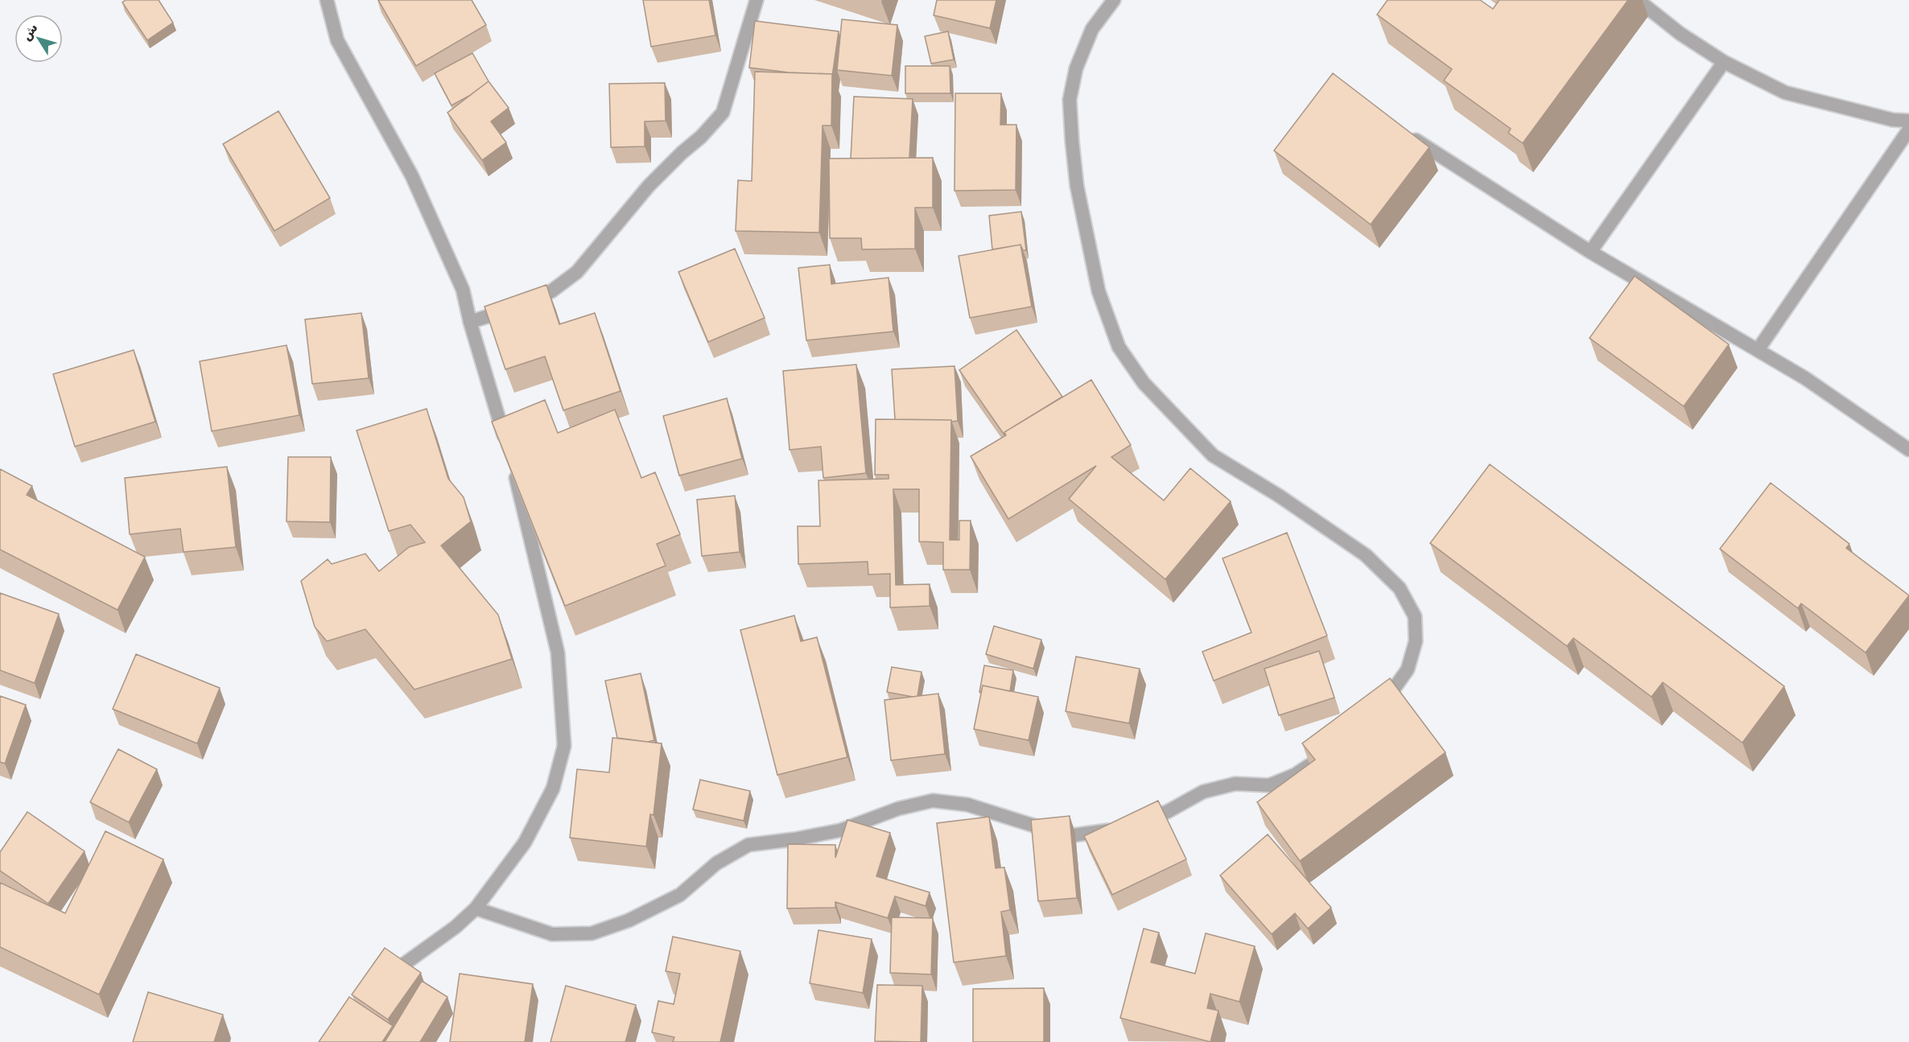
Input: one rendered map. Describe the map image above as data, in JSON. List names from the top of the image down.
{
  "north": "top left"
}
